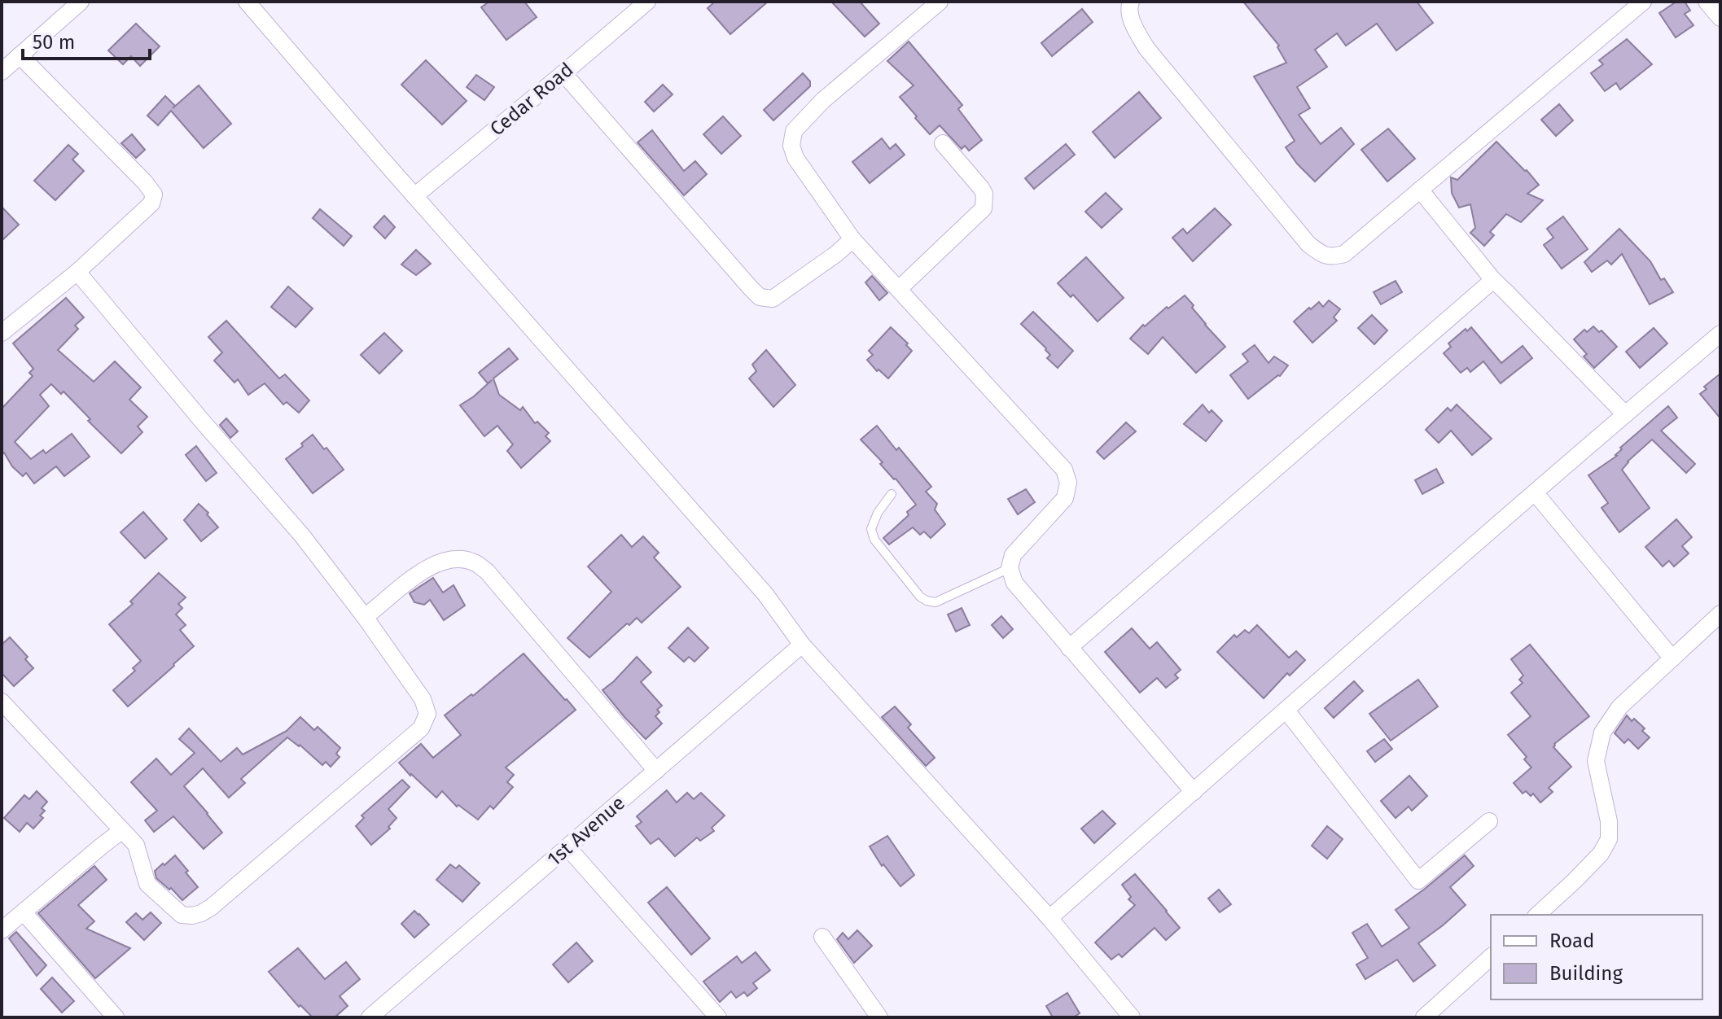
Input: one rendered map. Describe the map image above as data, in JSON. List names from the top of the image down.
{
  "streets": {
    "street": ["Cedar Road", "1st Avenue"]
  },
  "legend": ["Road", "Building"],
  "scale_bar": "50 m"
}
